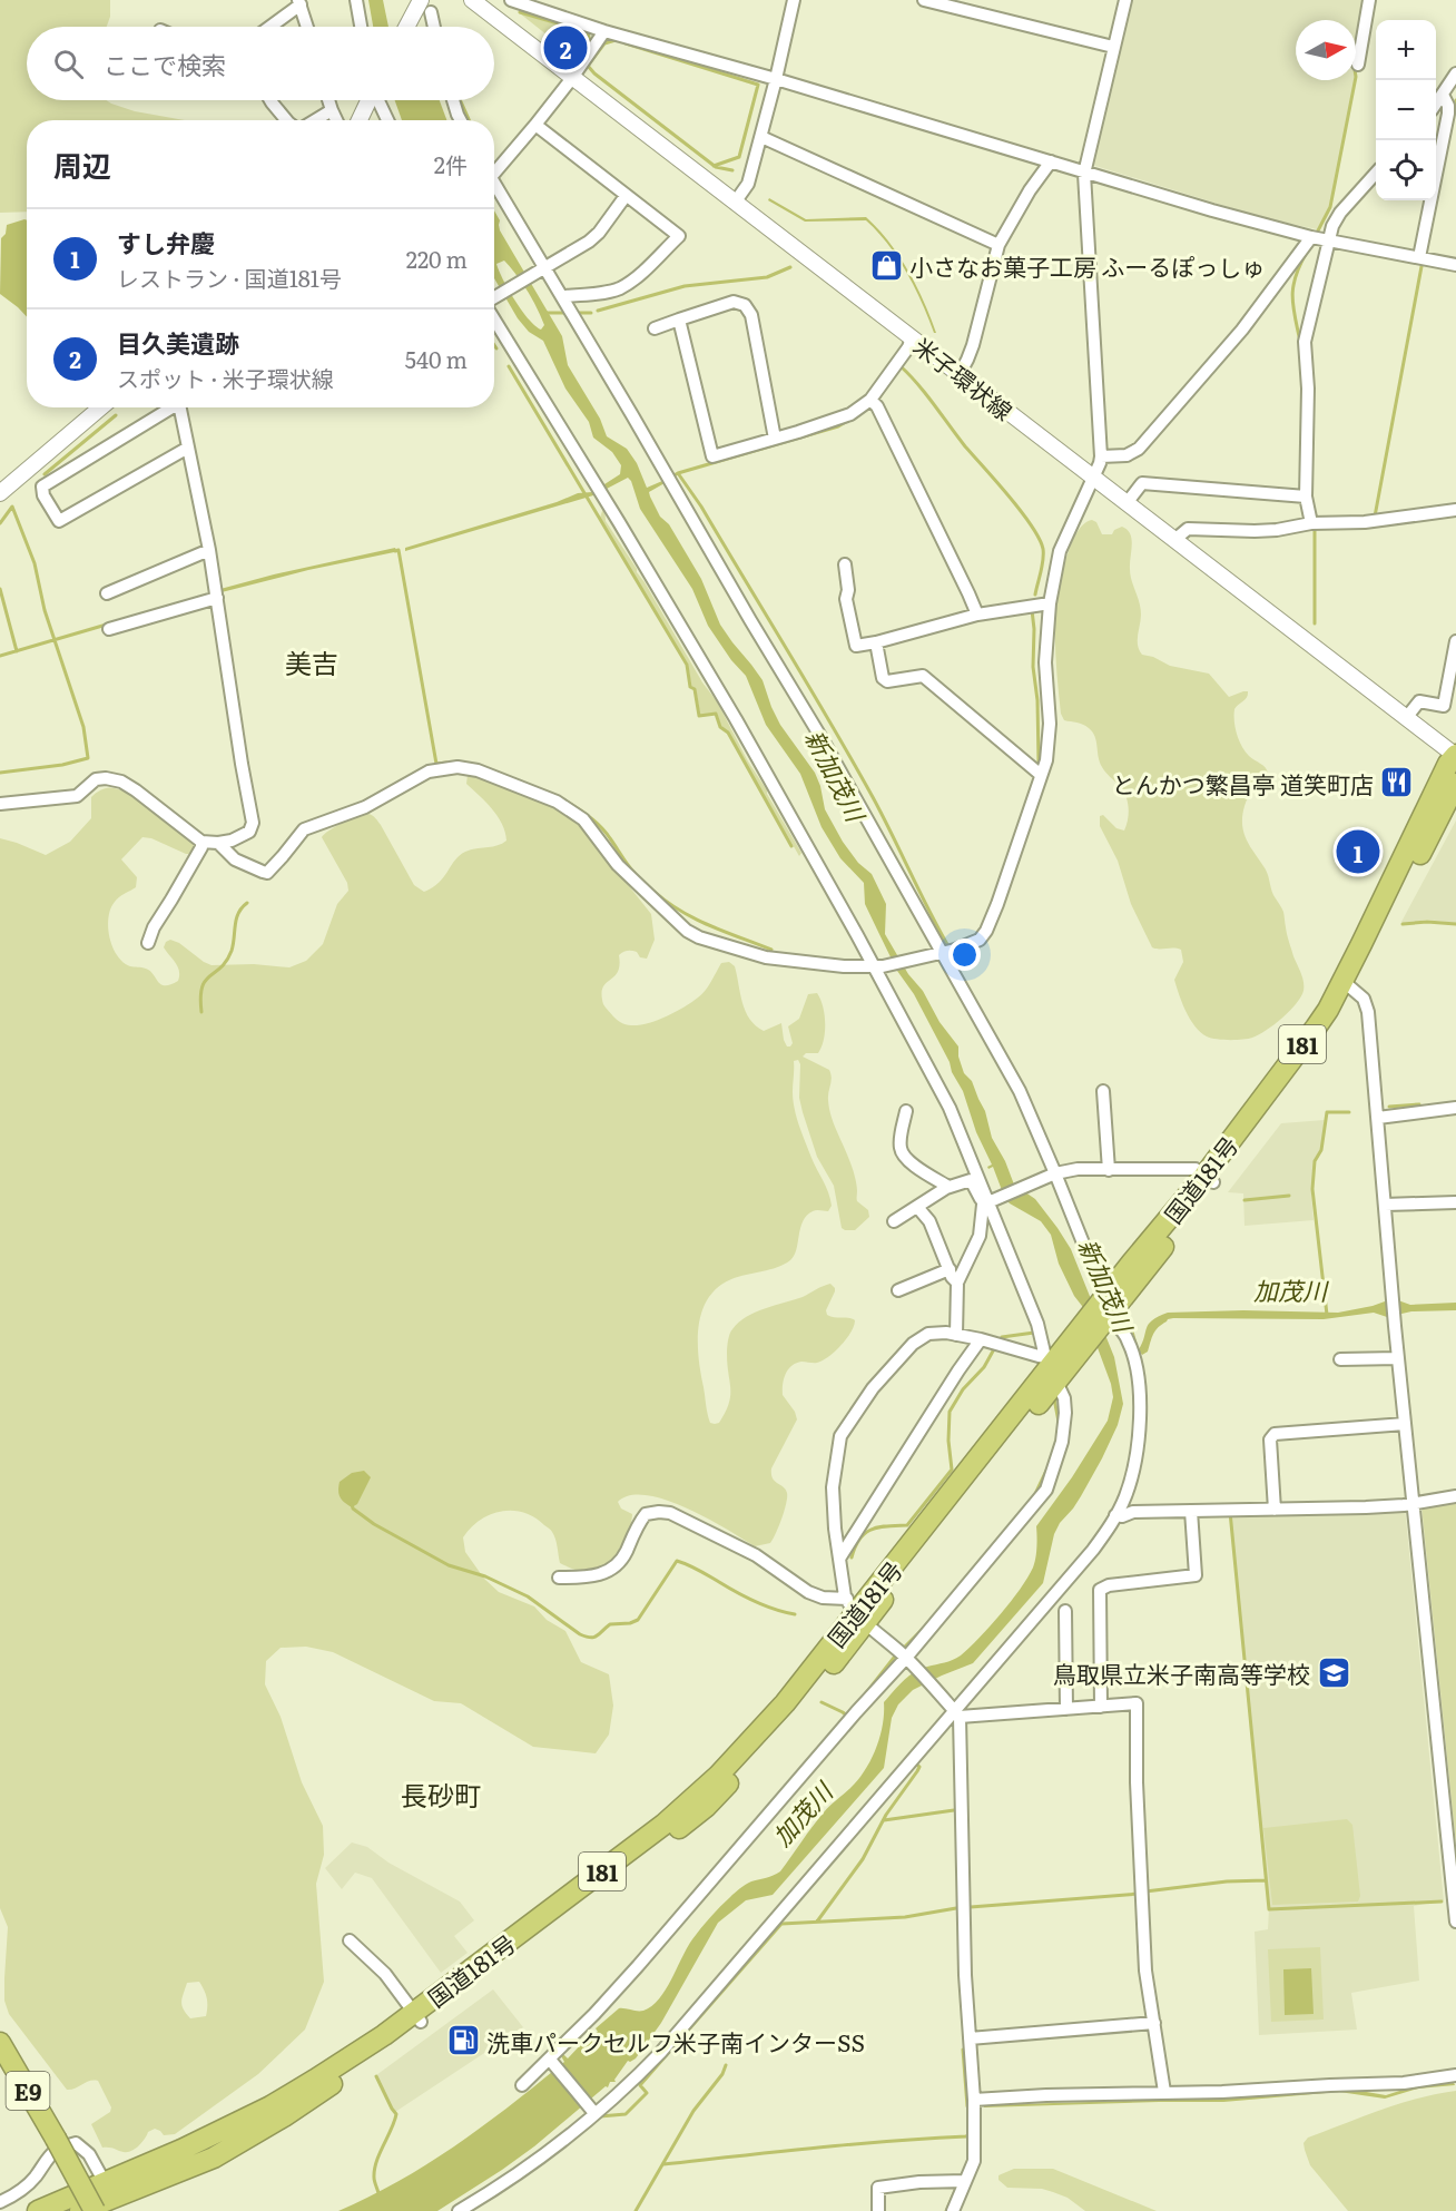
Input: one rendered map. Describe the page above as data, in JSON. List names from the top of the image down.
{
  "streets": {
    "highway": ["181", "国道181号", "E9"],
    "main road": ["米子環状線"]
  },
  "crossings": [
    ["米子環状線", "国道181号"],
    ["国道181号", "E9"]
  ],
  "districts": ["美吉", "長砂町"],
  "water": ["新加茂川", "加茂川"],
  "places": {
    "shop": ["小さなお菓子工房 ふーるぽっしゅ"],
    "restaurant": ["とんかつ繁昌亭 道笑町店"],
    "school or university": ["鳥取県立米子南高等学校"],
    "fuel station": ["洗車パークセルフ米子南インターSS"]
  },
  "north": "right",
  "page": {
    "map_buttons": ["+", "−"],
    "pins": ["2", "1"],
    "search": "ここで検索",
    "heading": ["周辺", "2件"],
    "list": [
      {
        "mark": "1",
        "name": "すし弁慶",
        "note": "レストラン · 国道181号",
        "value": "220 m"
      },
      {
        "mark": "2",
        "name": "目久美遺跡",
        "note": "スポット · 米子環状線",
        "value": "540 m"
      }
    ]
  }
}
